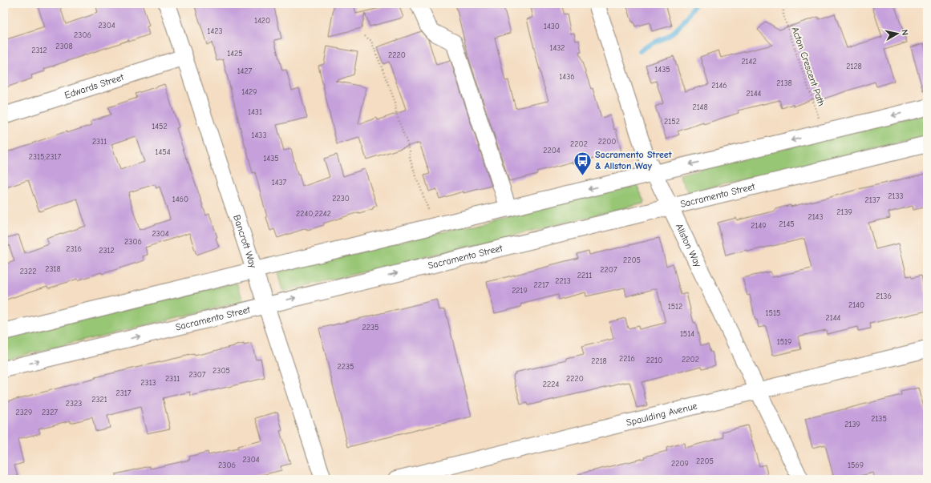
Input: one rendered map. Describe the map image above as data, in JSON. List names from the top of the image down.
{
  "streets": {
    "street": [
      "Edwards Street",
      "Sacramento Street",
      "Bancroft Way",
      "Allston Way",
      "Spaulding Avenue"
    ],
    "path": ["Acton Crescent Path"]
  },
  "crossings": [
    ["Edwards Street", "Bancroft Way"],
    ["Sacramento Street", "Bancroft Way"],
    ["Sacramento Street", "Allston Way"],
    ["Allston Way", "Spaulding Avenue"]
  ],
  "places": {
    "bus stop": ["Sacramento Street & Allston Way"]
  },
  "house_numbers": [
    "1420",
    "2304",
    "1430",
    "1423",
    "2306",
    "2308",
    "1432",
    "2312",
    "1425",
    "2220",
    "2142",
    "2128",
    "1435",
    "1427",
    "1436",
    "2138",
    "2146",
    "1429",
    "2144",
    "2148",
    "1431",
    "2152",
    "1452",
    "1433",
    "2311",
    "2200",
    "2202",
    "2204",
    "1454",
    "2315;2317",
    "1435",
    "1437",
    "2133",
    "2230",
    "1460",
    "2137",
    "2139",
    "2240;2242",
    "2143",
    "2145",
    "2149",
    "2304",
    "2306",
    "2316",
    "2312",
    "2205",
    "2318",
    "2207",
    "2322",
    "2211",
    "2213",
    "2217",
    "2219",
    "2136",
    "2140",
    "1512",
    "1515",
    "2144",
    "2235",
    "1514",
    "1519",
    "2216",
    "2202",
    "2210",
    "2218",
    "2235",
    "2305",
    "2307",
    "2311",
    "2220",
    "2313",
    "2224",
    "2317",
    "2321",
    "2323",
    "2329",
    "2327",
    "2135",
    "2139",
    "2304",
    "2205",
    "2209",
    "2306",
    "1569"
  ],
  "north": "right"
}
